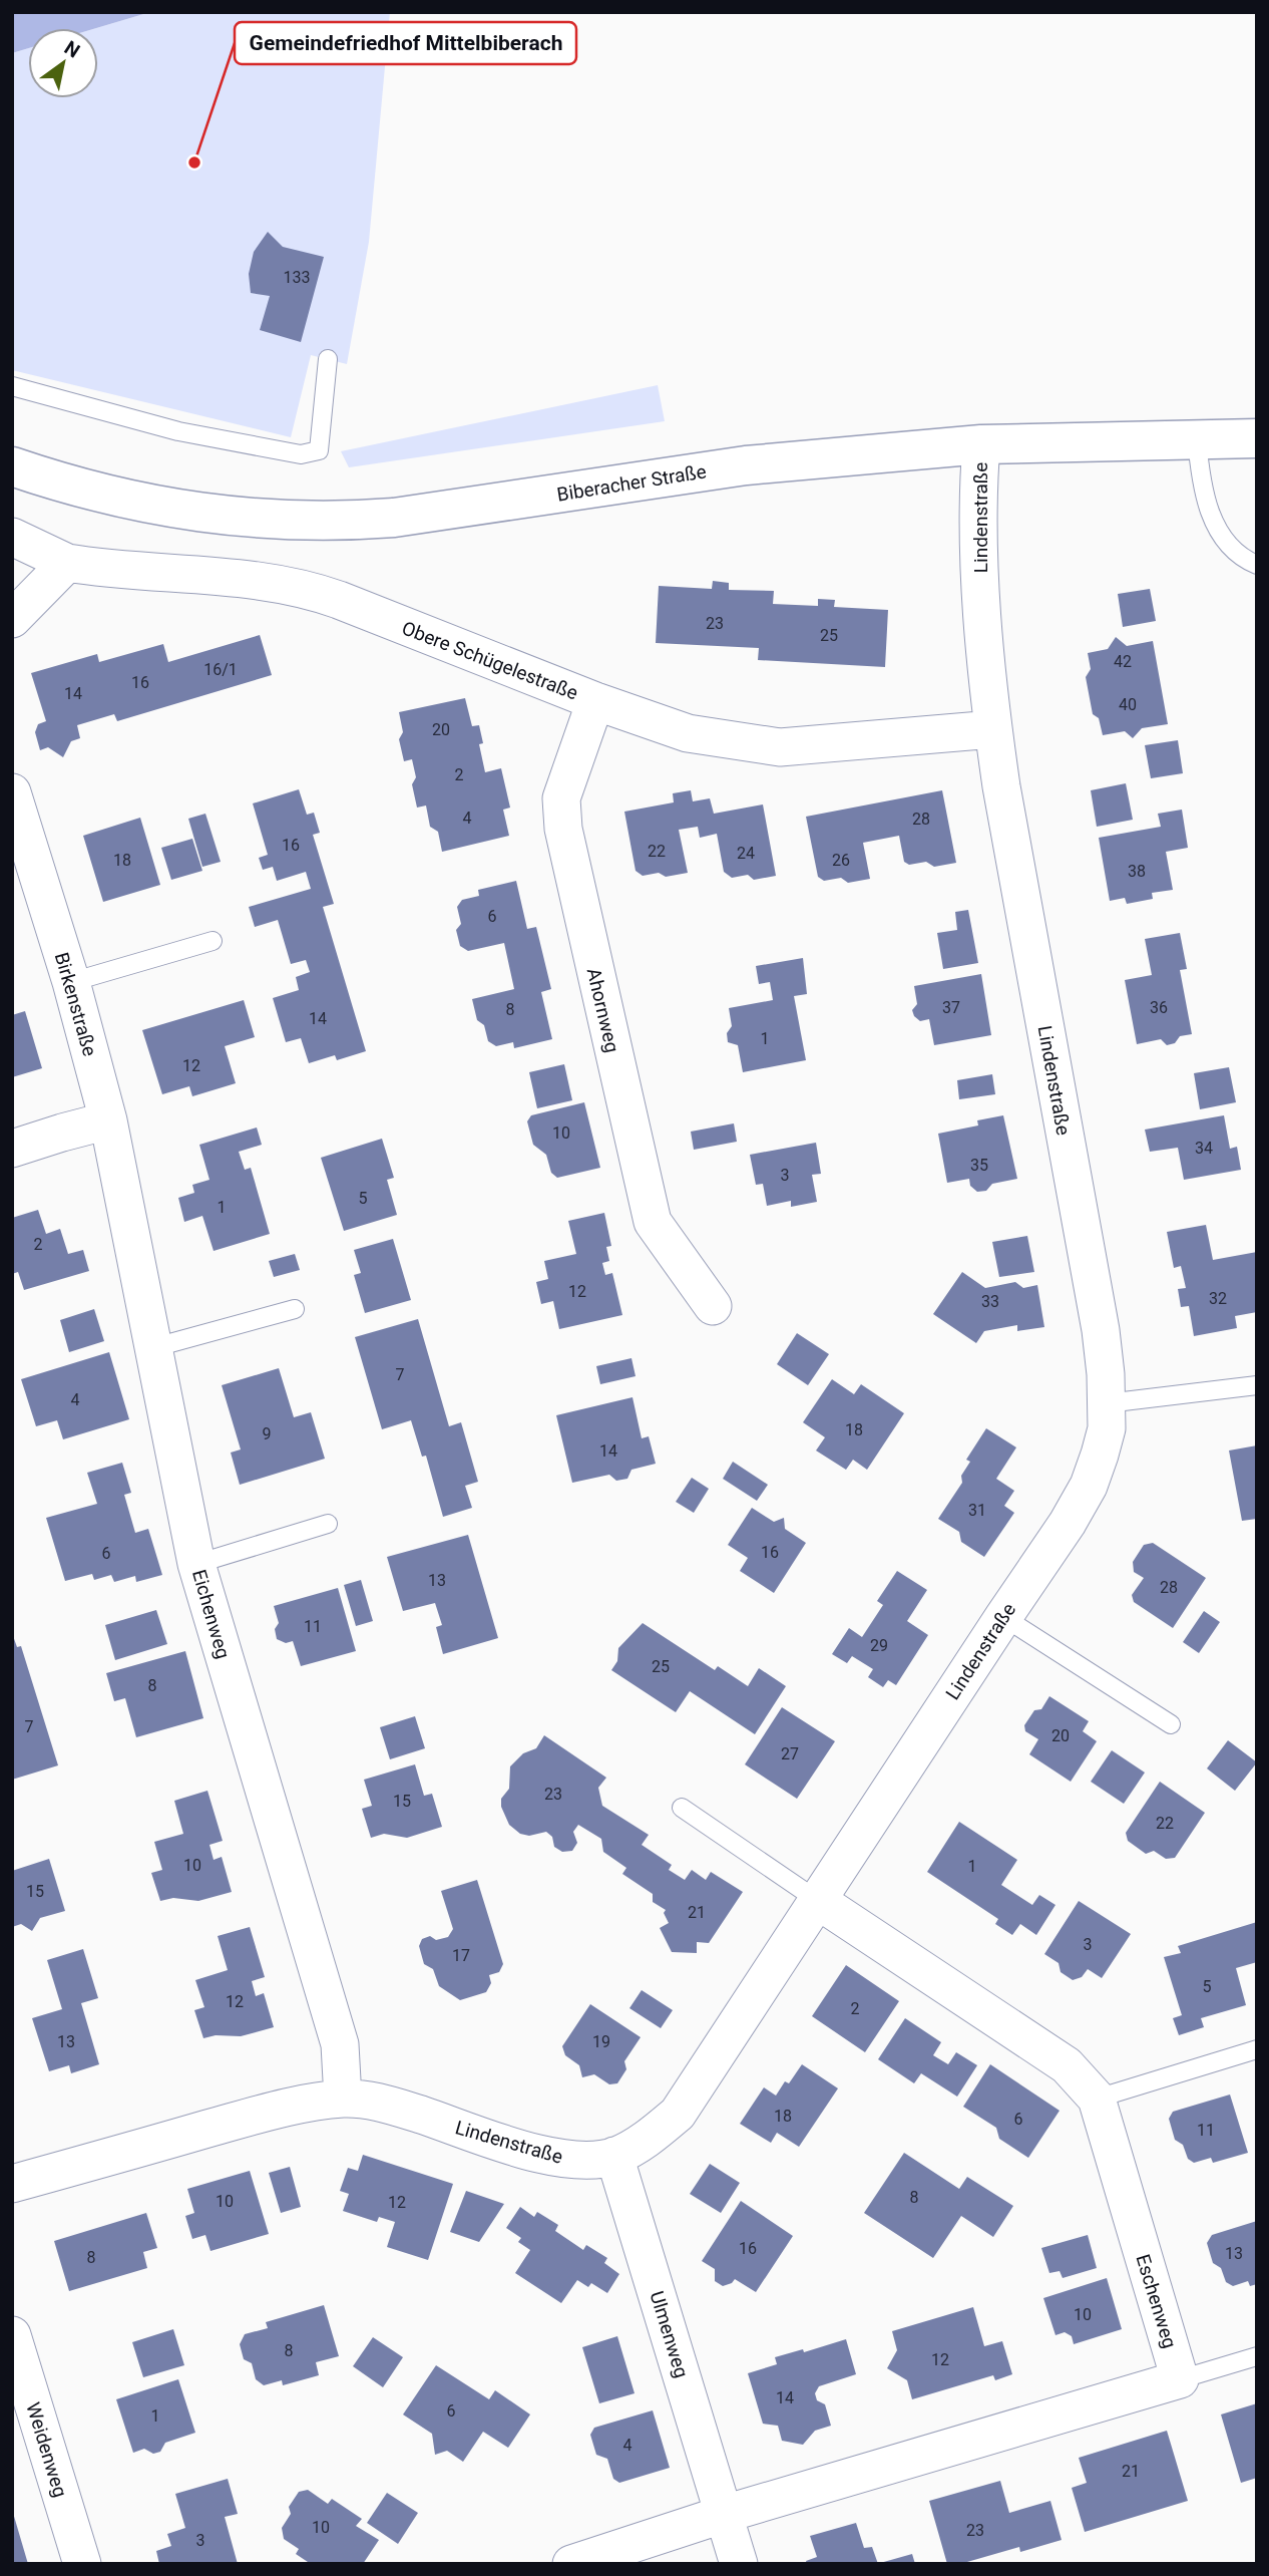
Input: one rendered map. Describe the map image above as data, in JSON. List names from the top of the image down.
{
  "streets": {
    "street": [
      "Biberacher Straße",
      "Lindenstraße",
      "Obere Schügelestraße",
      "Birkenstraße",
      "Ahornweg",
      "Eichenweg",
      "Eschenweg",
      "Ulmenweg",
      "Weidenweg"
    ]
  },
  "crossings": [
    ["Biberacher Straße", "Lindenstraße"],
    ["Lindenstraße", "Obere Schügelestraße"],
    ["Lindenstraße", "Eichenweg"],
    ["Lindenstraße", "Eschenweg"],
    ["Lindenstraße", "Ulmenweg"],
    ["Obere Schügelestraße", "Ahornweg"],
    ["Birkenstraße", "Eichenweg"]
  ],
  "places": ["Gemeindefriedhof Mittelbiberach"],
  "house_numbers": [
    "133",
    "23",
    "25",
    "42",
    "16/1",
    "16",
    "14",
    "40",
    "20",
    "2",
    "4",
    "28",
    "16",
    "22",
    "24",
    "18",
    "26",
    "38",
    "6",
    "37",
    "36",
    "8",
    "14",
    "1",
    "12",
    "10",
    "34",
    "35",
    "3",
    "5",
    "1",
    "2",
    "12",
    "32",
    "33",
    "7",
    "4",
    "18",
    "9",
    "14",
    "31",
    "16",
    "6",
    "13",
    "28",
    "11",
    "29",
    "25",
    "8",
    "7",
    "20",
    "27",
    "23",
    "15",
    "22",
    "10",
    "1",
    "15",
    "21",
    "3",
    "17",
    "5",
    "12",
    "2",
    "13",
    "19",
    "18",
    "6",
    "11",
    "8",
    "10",
    "12",
    "16",
    "13",
    "8",
    "10",
    "8",
    "12",
    "14",
    "6",
    "1",
    "4",
    "21",
    "10",
    "23",
    "3"
  ],
  "north": "top right"
}
